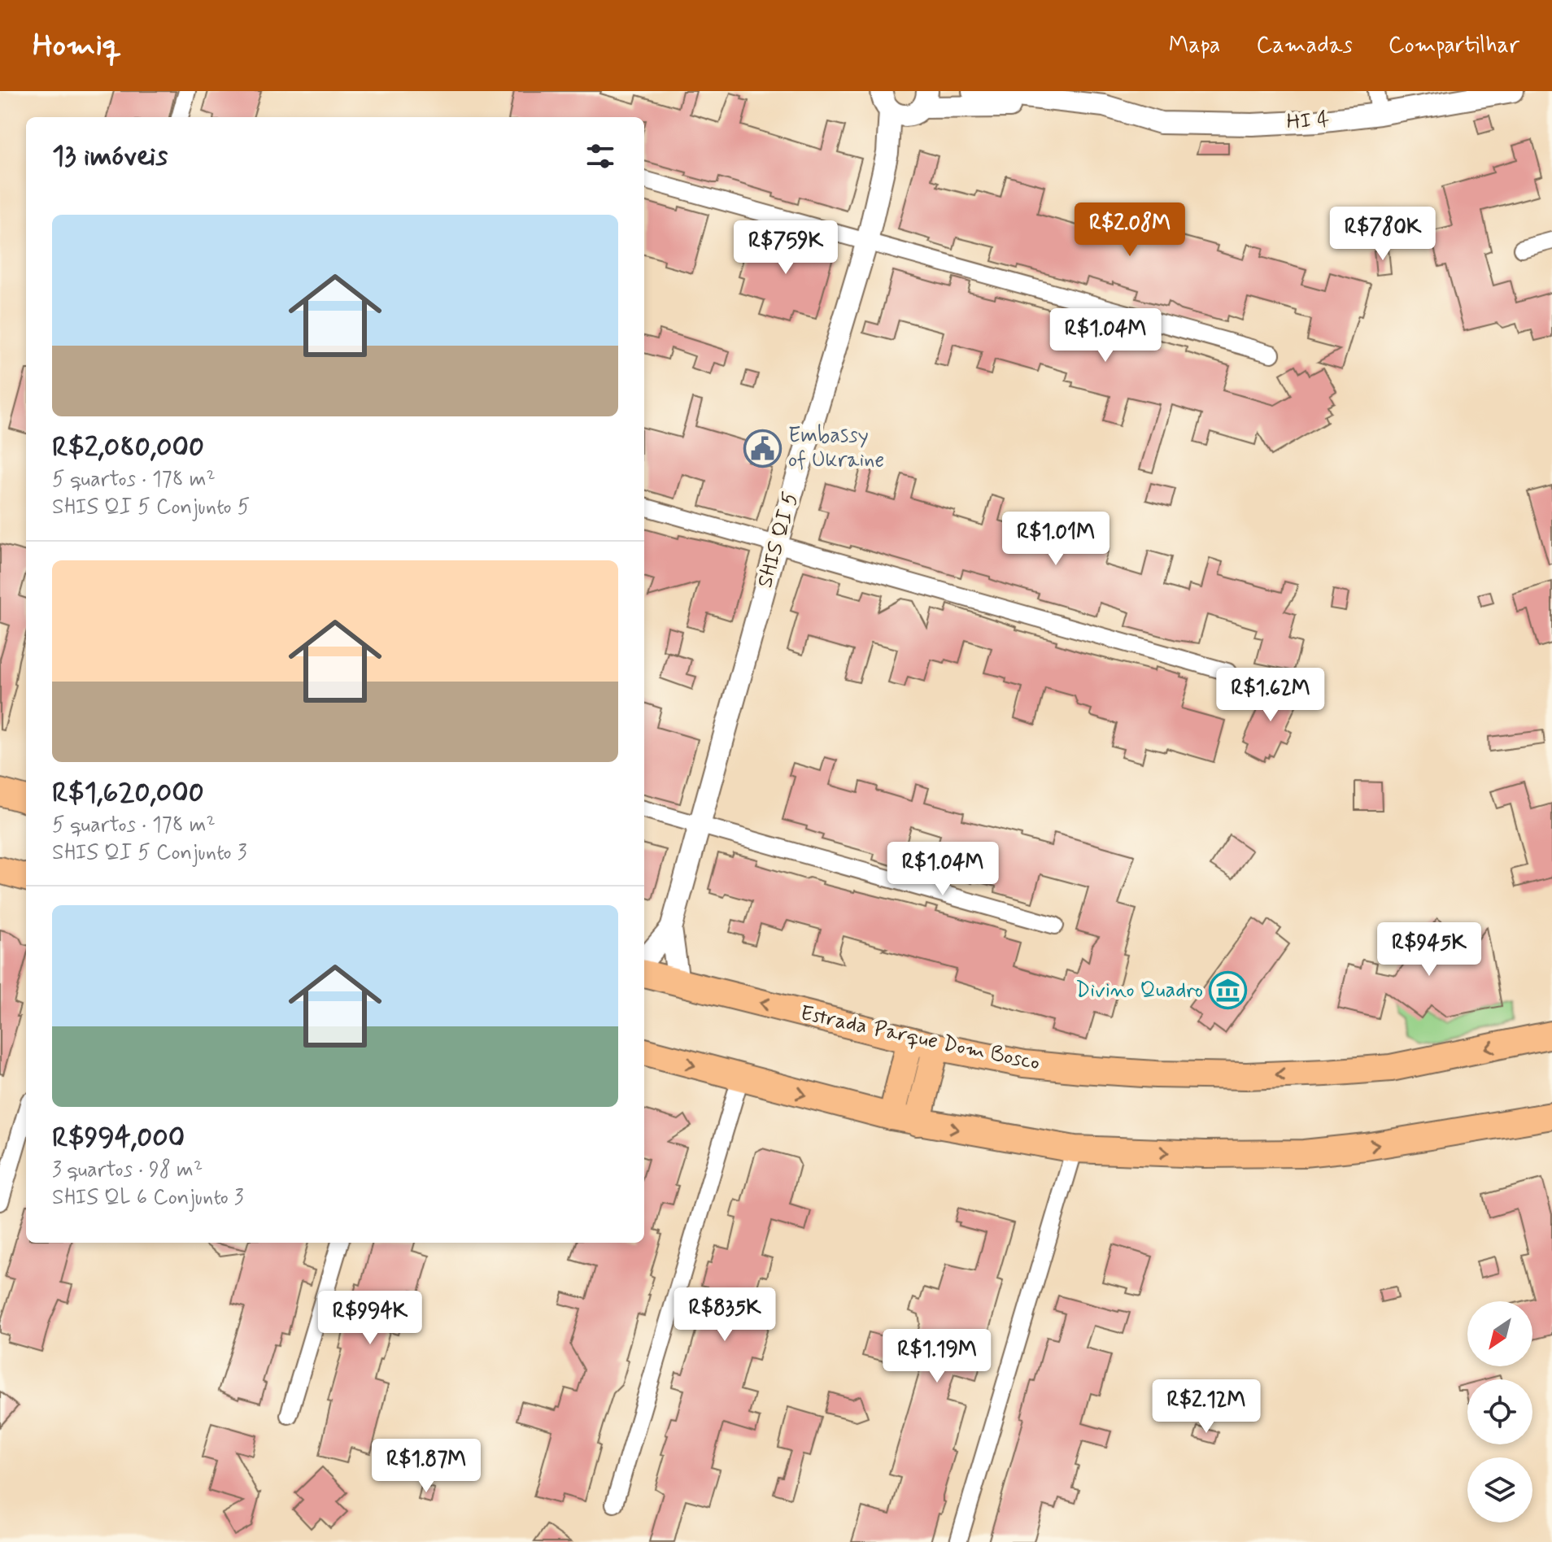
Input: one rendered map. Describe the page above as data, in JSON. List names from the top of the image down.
{
  "streets": {
    "main road": ["Estrada Parque Dom Bosco"],
    "street": ["HI 4", "SHIS QI 5"]
  },
  "crossings": [
    ["HI 4", "SHIS QI 5"],
    ["SHIS QI 5", "Estrada Parque Dom Bosco"]
  ],
  "places": {
    "public building": ["Embassy of Ukraine"],
    "museum": ["Divino Quadro"]
  },
  "north": "bottom left",
  "page": {
    "header": "Homiq",
    "nav": ["Mapa", "Camadas", "Compartilhar"],
    "heading": "13 imóveis",
    "list": [
      {
        "name": "R$2,080,000",
        "note": "5 quartos · 178 m² · SHIS QI 5 Conjunto 5"
      },
      {
        "name": "R$1,620,000",
        "note": "5 quartos · 178 m² · SHIS QI 5 Conjunto 3"
      },
      {
        "name": "R$994,000",
        "note": "3 quartos · 98 m² · SHIS QL 6 Conjunto 3"
      }
    ],
    "price": [
      "R$2.08M",
      "R$780K",
      "R$759K",
      "R$1.04M",
      "R$1.01M",
      "R$1.62M",
      "R$1.04M",
      "R$945K",
      "R$835K",
      "R$994K",
      "R$1.19M",
      "R$2.12M",
      "R$1.87M"
    ]
  }
}
